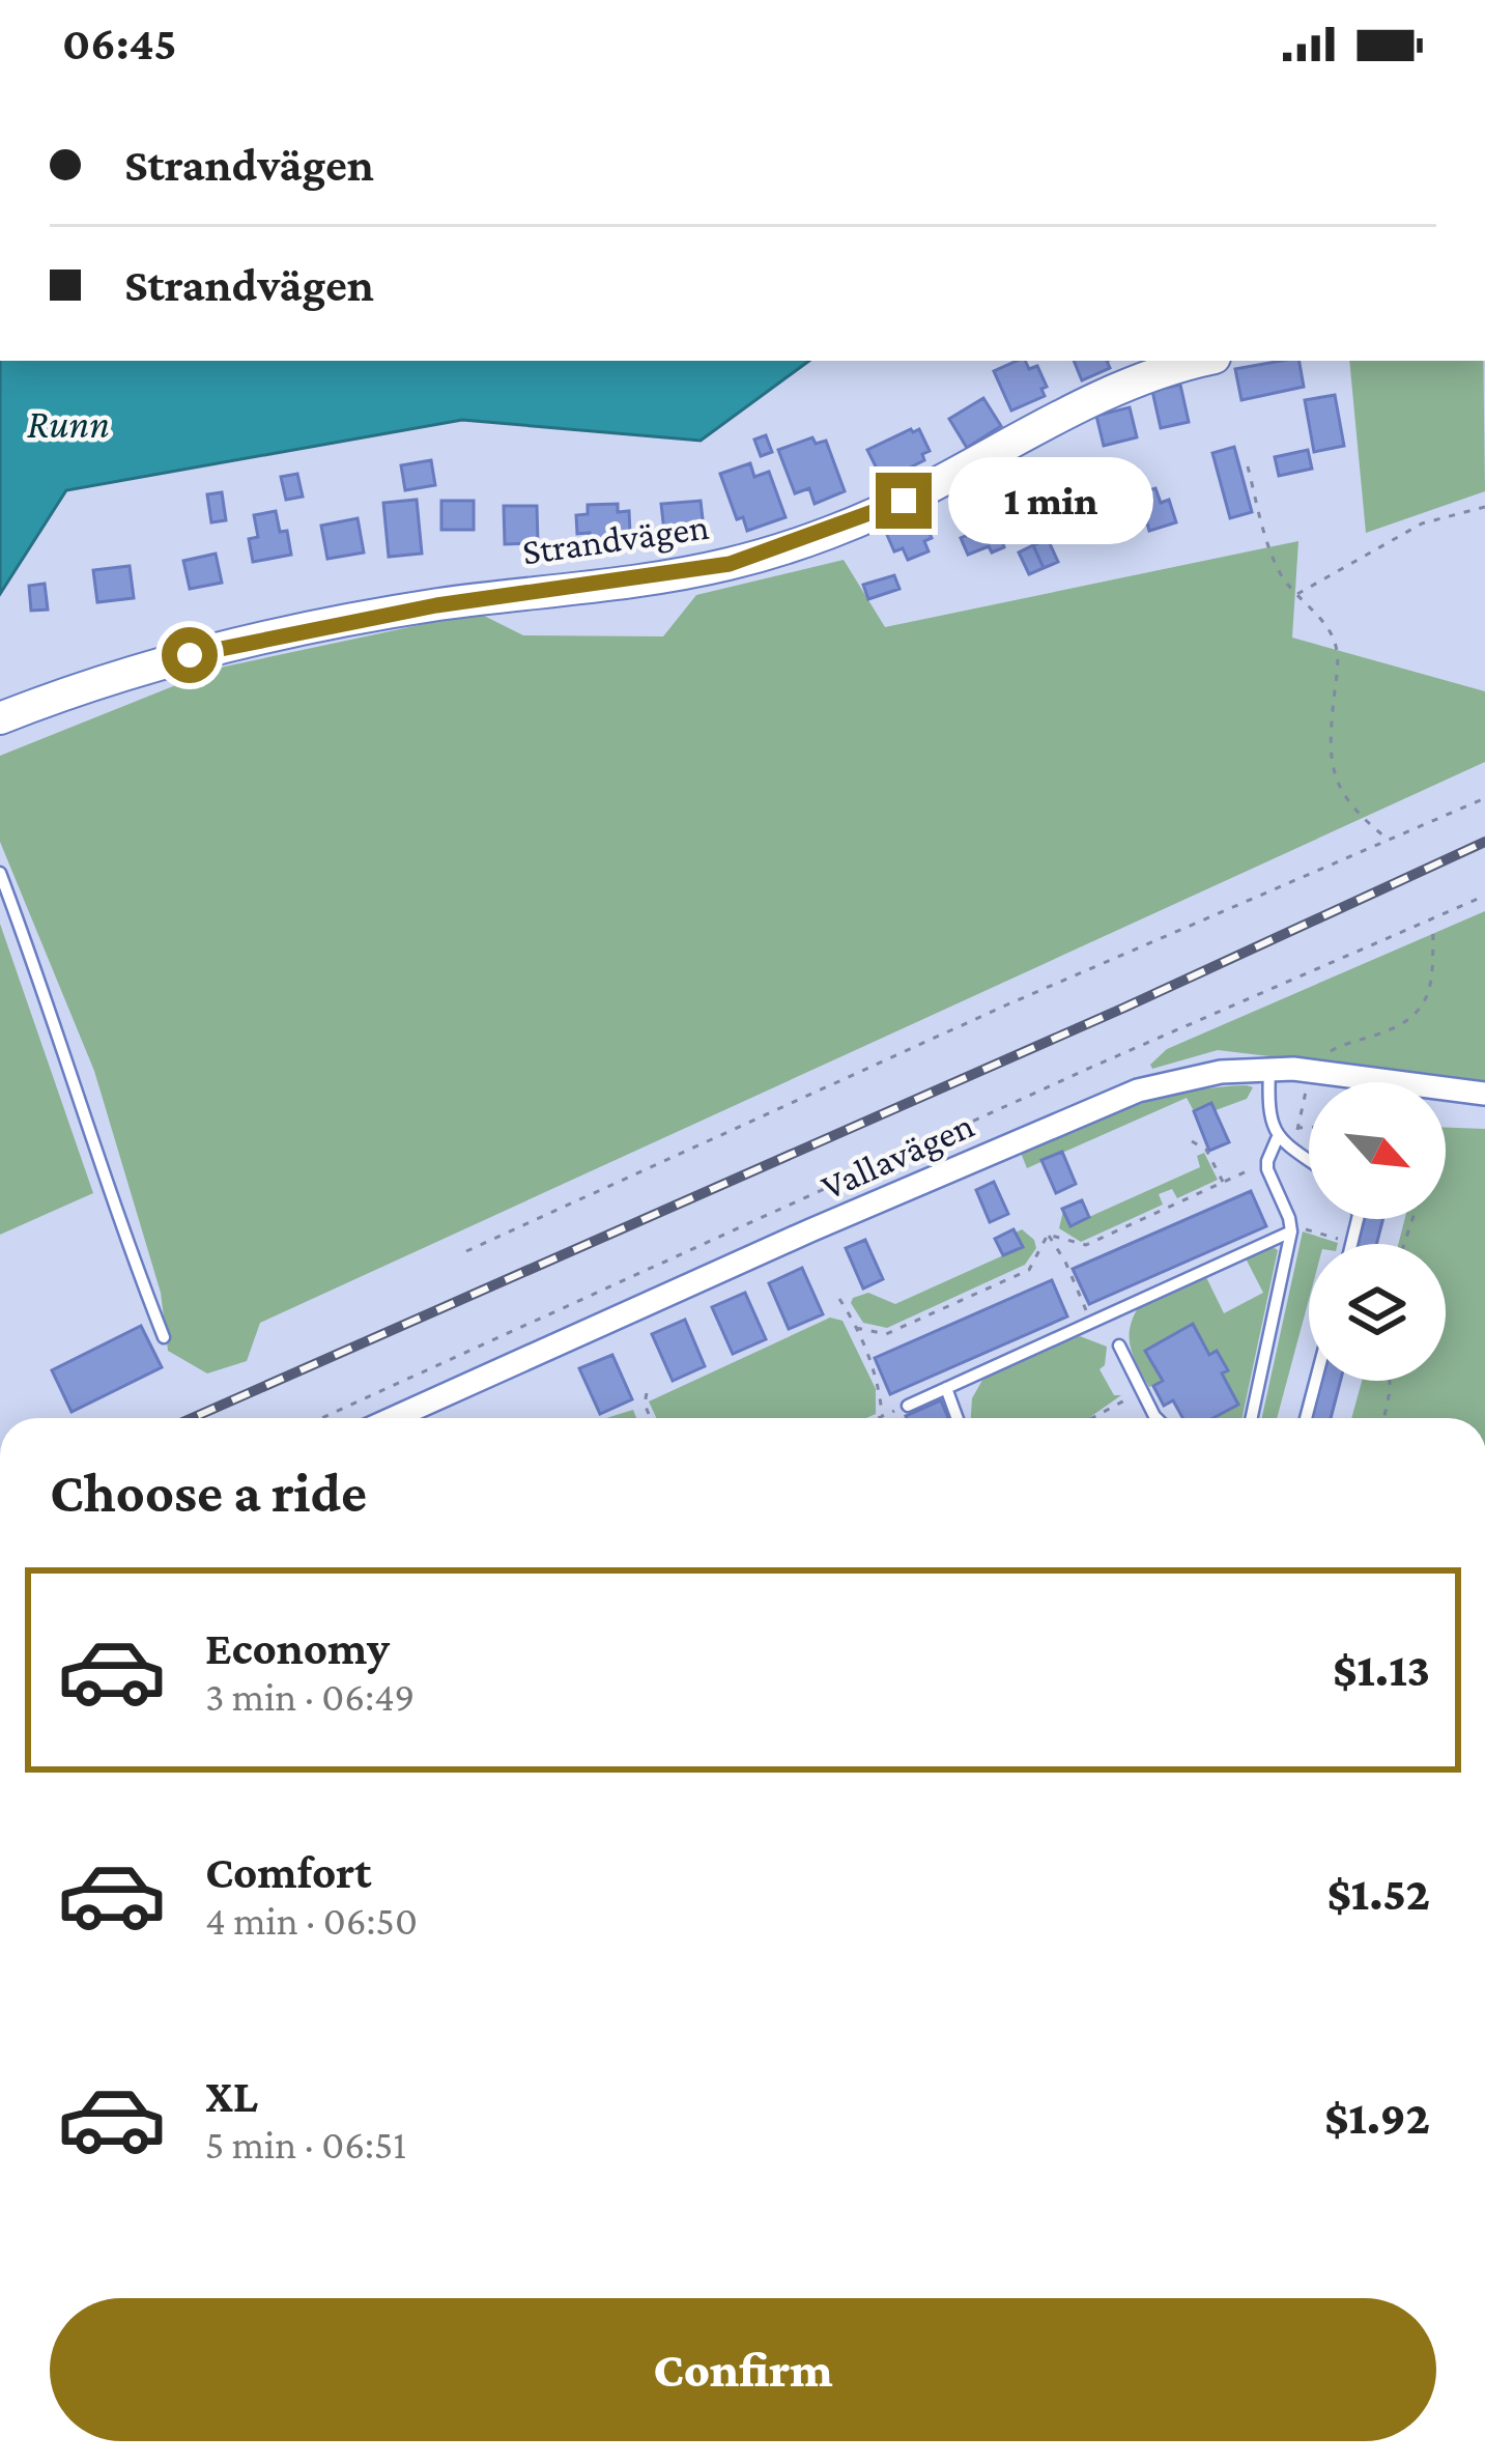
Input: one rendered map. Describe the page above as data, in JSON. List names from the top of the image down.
{
  "streets": {
    "street": ["Strandvägen", "Vallavägen"]
  },
  "water": ["Runn"],
  "north": "bottom right",
  "page": {
    "status": "06:45",
    "banner": ["Strandvägen", "Strandvägen"],
    "bubble": "1 min",
    "heading": "Choose a ride",
    "list": [
      {
        "name": "Economy",
        "note": "3 min · 06:49",
        "value": "$1.13"
      },
      {
        "name": "Comfort",
        "note": "4 min · 06:50",
        "value": "$1.52"
      },
      {
        "name": "XL",
        "note": "5 min · 06:51",
        "value": "$1.92"
      }
    ],
    "buttons": "Confirm"
  }
}
